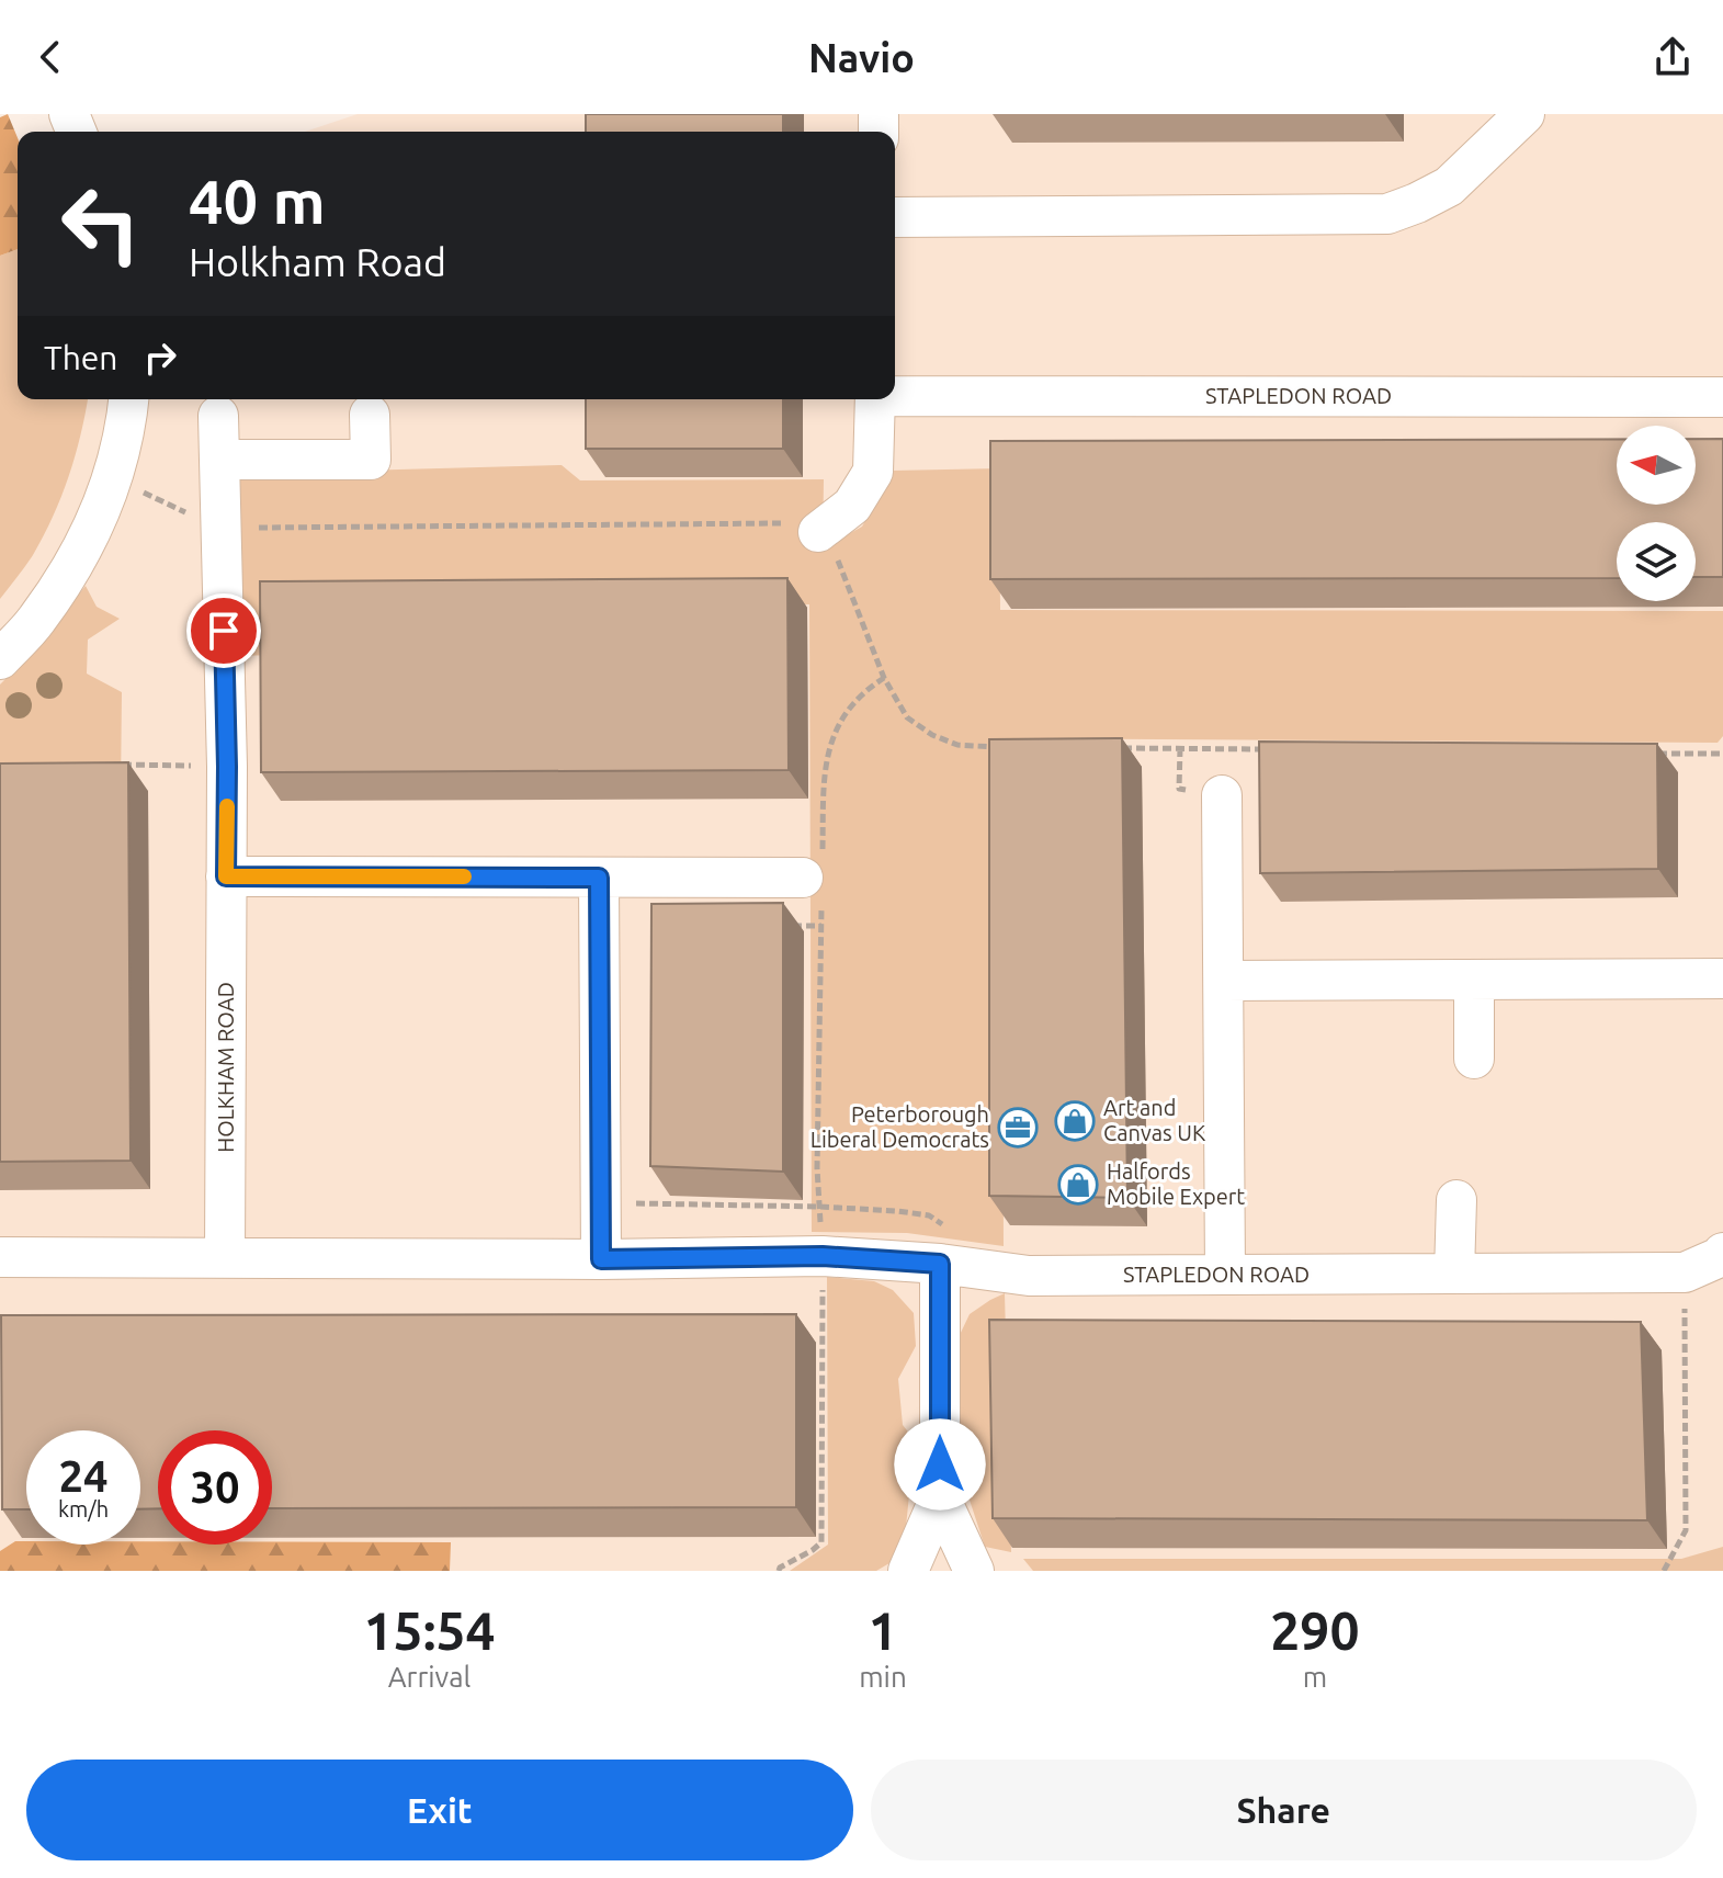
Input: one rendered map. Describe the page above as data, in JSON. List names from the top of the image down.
{
  "streets": {
    "street": ["STAPLEDON ROAD", "HOLKHAM ROAD"]
  },
  "places": {
    "shop": ["Art and Canvas UK", "Halfords Mobile Expert"],
    "office": ["Peterborough Liberal Democrats"]
  },
  "north": "left",
  "page": {
    "header": "Navio",
    "turn": ["40 m", "Holkham Road"],
    "then": "Then",
    "speed": "24 km/h",
    "limit": "30",
    "eta": [
      "15:54",
      "Arrival",
      "1",
      "min",
      "290",
      "m"
    ],
    "buttons": ["Exit", "Share"]
  }
}
